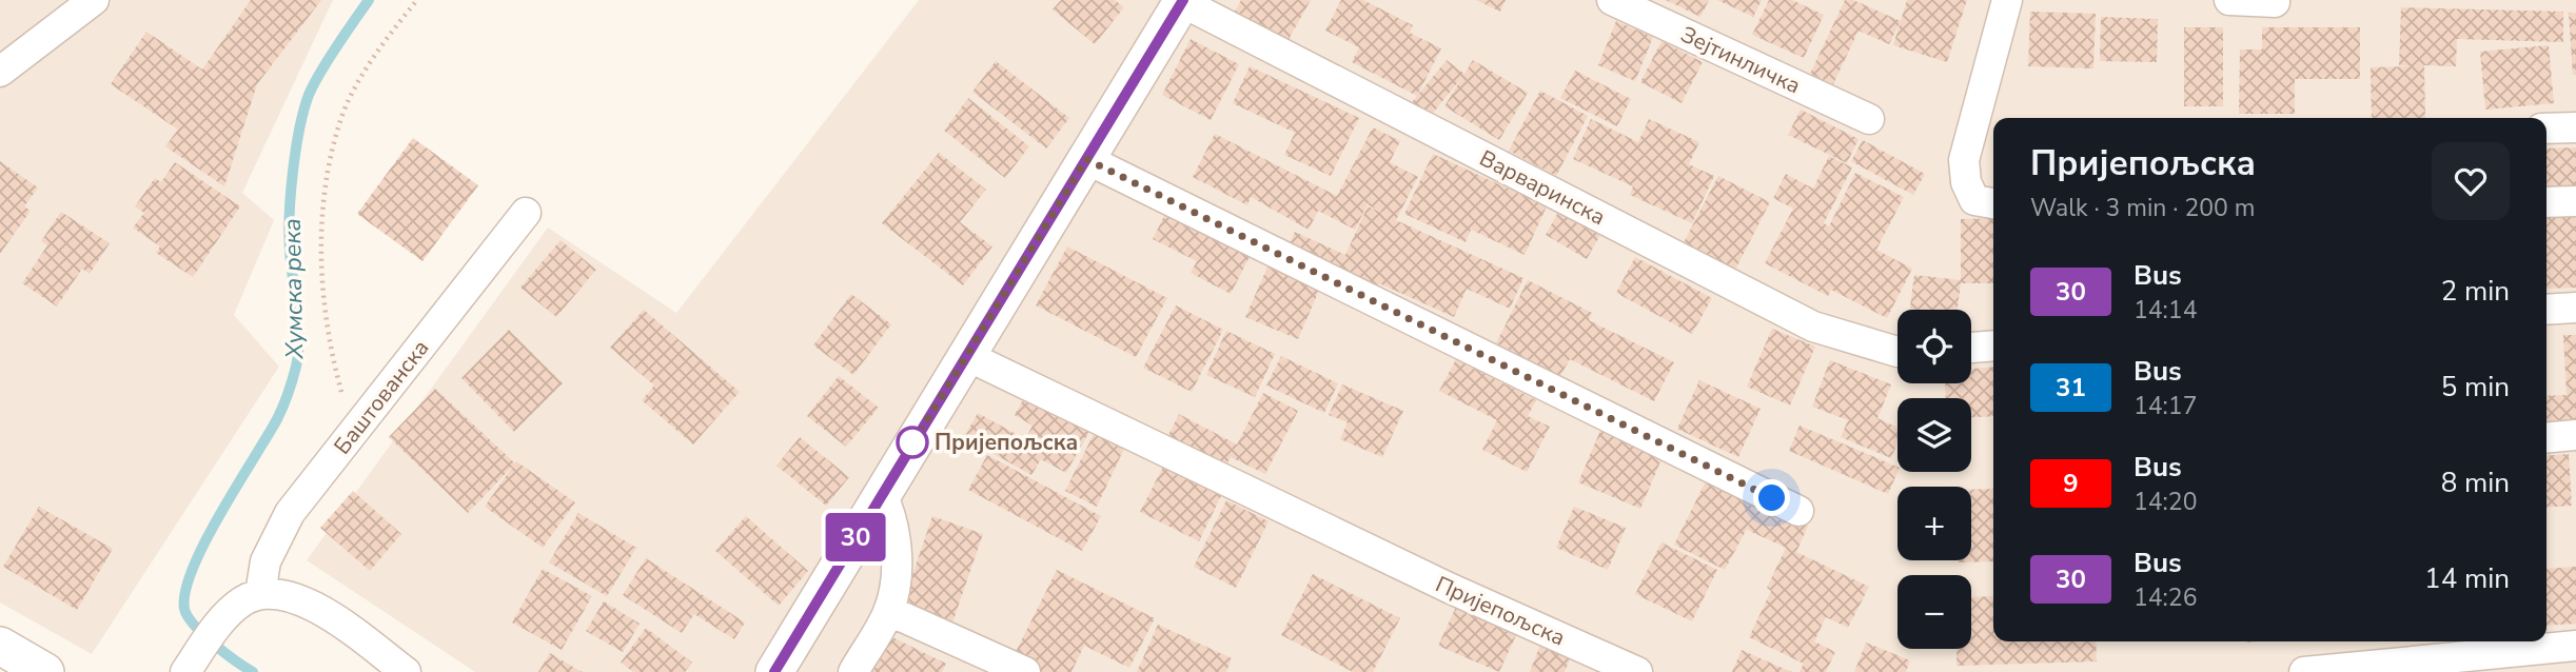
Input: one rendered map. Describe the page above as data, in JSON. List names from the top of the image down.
{
  "streets": {
    "street": [
      "Зејтинличка",
      "Варваринска",
      "Баштованска",
      "Пријепољска"
    ]
  },
  "water": ["Хумска река"],
  "places": ["Пријепољска"],
  "lines": ["bus line 30"],
  "page": {
    "on_map": "30",
    "heading": ["Пријепољска", "Walk · 3 min · 200 m"],
    "list": [
      {
        "mark": "30",
        "name": "Bus",
        "note": "14:14",
        "value": "2 min"
      },
      {
        "mark": "31",
        "name": "Bus",
        "note": "14:17",
        "value": "5 min"
      },
      {
        "mark": "9",
        "name": "Bus",
        "note": "14:20",
        "value": "8 min"
      },
      {
        "mark": "30",
        "name": "Bus",
        "note": "14:26",
        "value": "14 min"
      }
    ],
    "map_buttons": ["+", "−"]
  }
}
